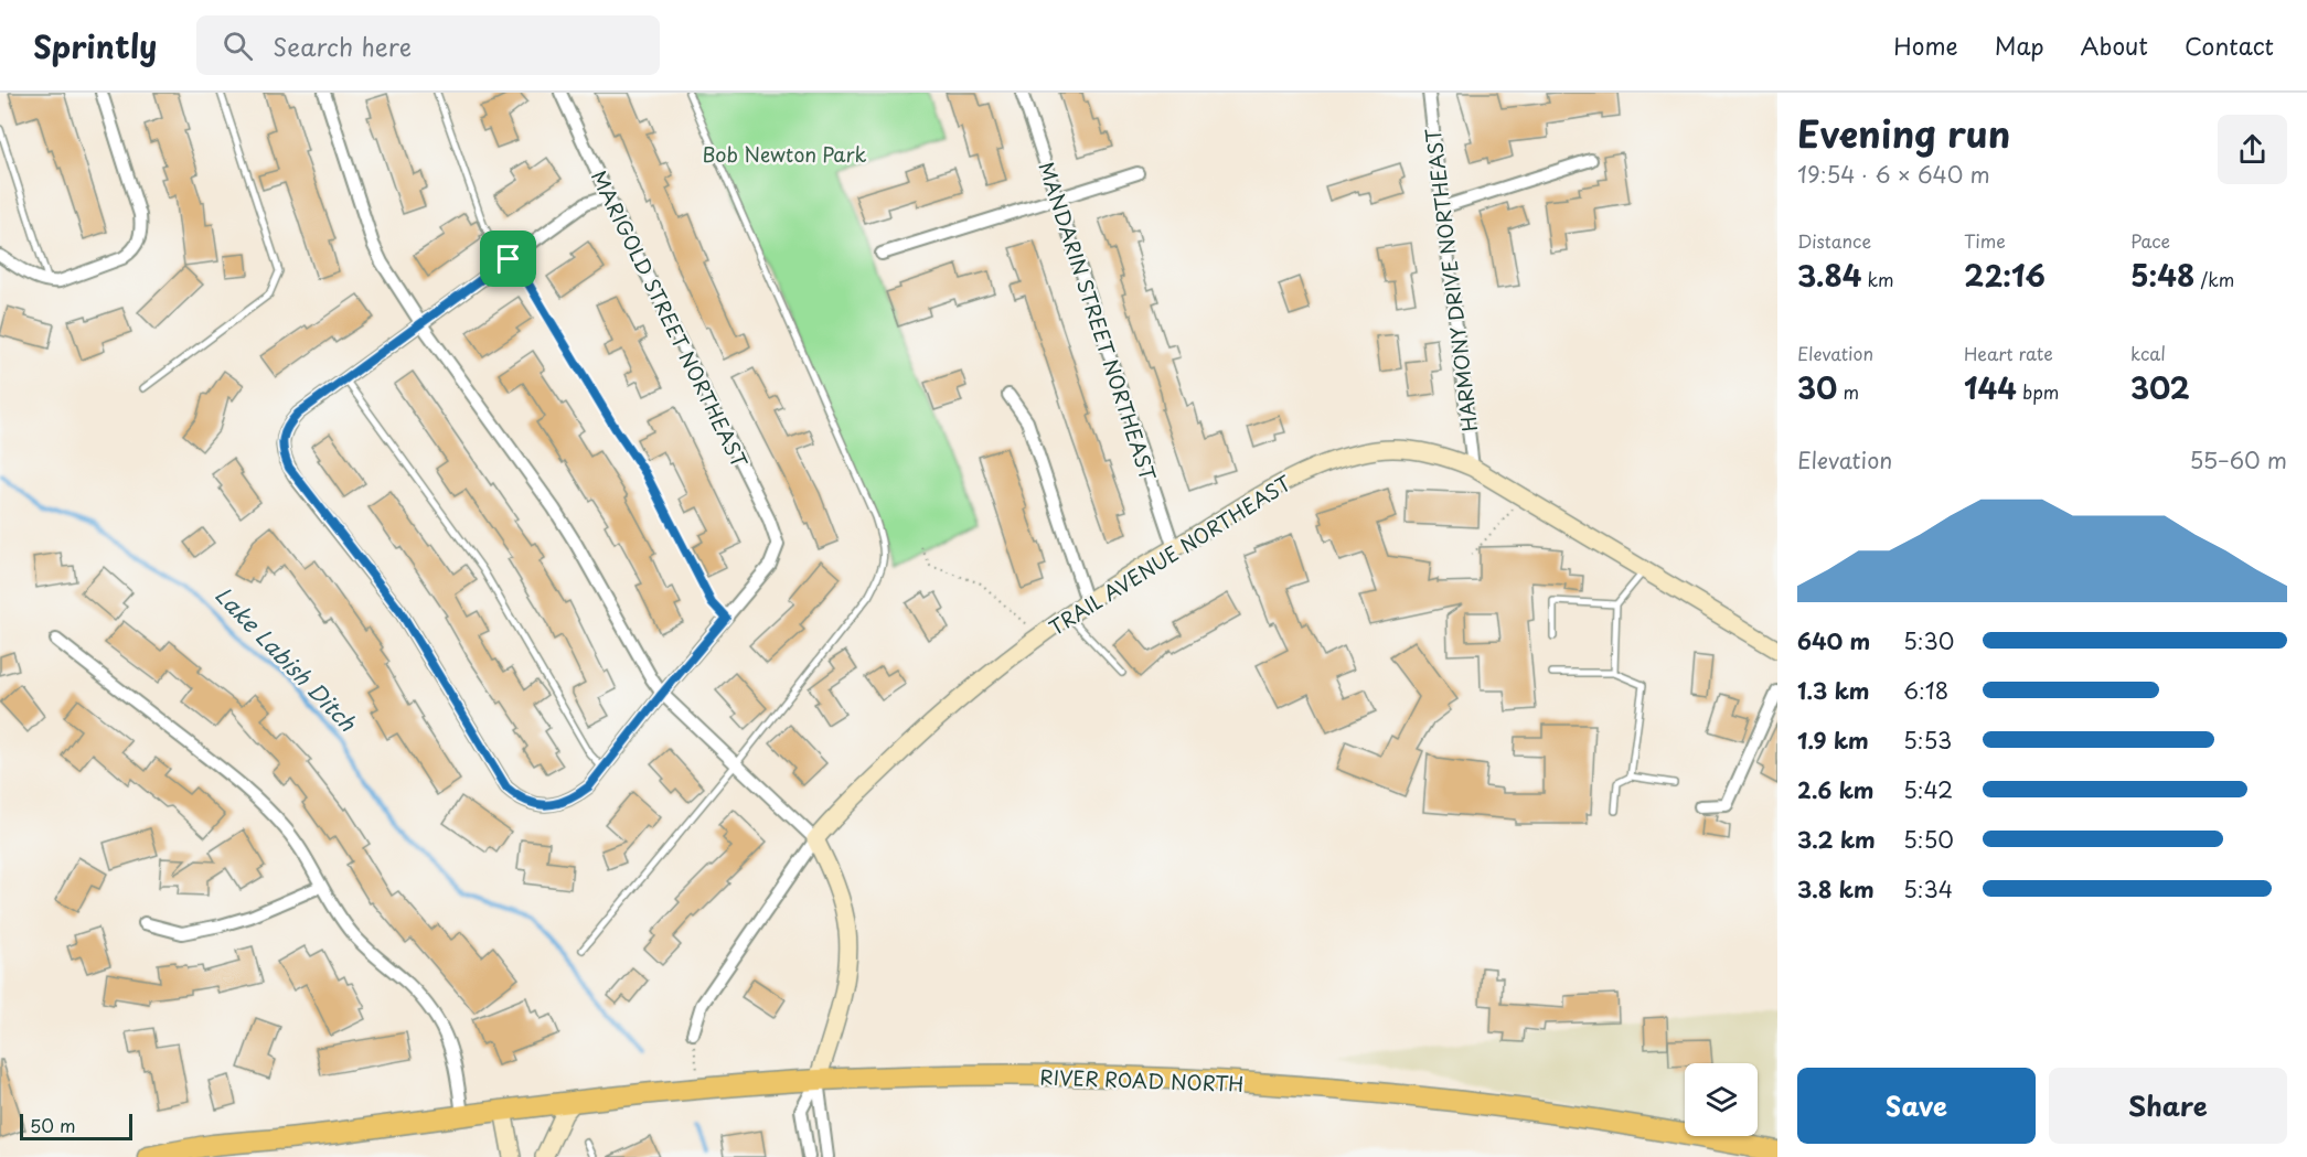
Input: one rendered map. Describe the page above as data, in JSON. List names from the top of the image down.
{
  "streets": {
    "main road": ["RIVER ROAD NORTH"],
    "street": [
      "HARMONY DRIVE NORTHEAST",
      "MARIGOLD STREET NORTHEAST",
      "MANDARIN STREET NORTHEAST",
      "TRAIL AVENUE NORTHEAST"
    ]
  },
  "crossings": [
    ["HARMONY DRIVE NORTHEAST", "TRAIL AVENUE NORTHEAST"],
    ["MANDARIN STREET NORTHEAST", "TRAIL AVENUE NORTHEAST"]
  ],
  "water": ["Lake Labish Ditch"],
  "parks": ["Bob Newton Park"],
  "scale_bar": "50 m",
  "page": {
    "header": "Sprintly",
    "search": "Search here",
    "nav": [
      "Home",
      "Map",
      "About",
      "Contact"
    ],
    "heading": ["Evening run", "19:54 · 6 × 640 m"],
    "stats": [
      ["Distance", "3.84 km"],
      ["Time", "22:16"],
      ["Pace", "5:48 /km"],
      ["Elevation", "30 m"],
      ["Heart rate", "144 bpm"],
      ["kcal", "302"]
    ],
    "chart": ["Elevation", "55–60 m"],
    "list": [
      {
        "name": "640 m",
        "note": "5:30"
      },
      {
        "name": "1.3 km",
        "note": "6:18"
      },
      {
        "name": "1.9 km",
        "note": "5:53"
      },
      {
        "name": "2.6 km",
        "note": "5:42"
      },
      {
        "name": "3.2 km",
        "note": "5:50"
      },
      {
        "name": "3.8 km",
        "note": "5:34"
      }
    ],
    "buttons": ["Save", "Share"],
    "scale": "50 m"
  }
}
